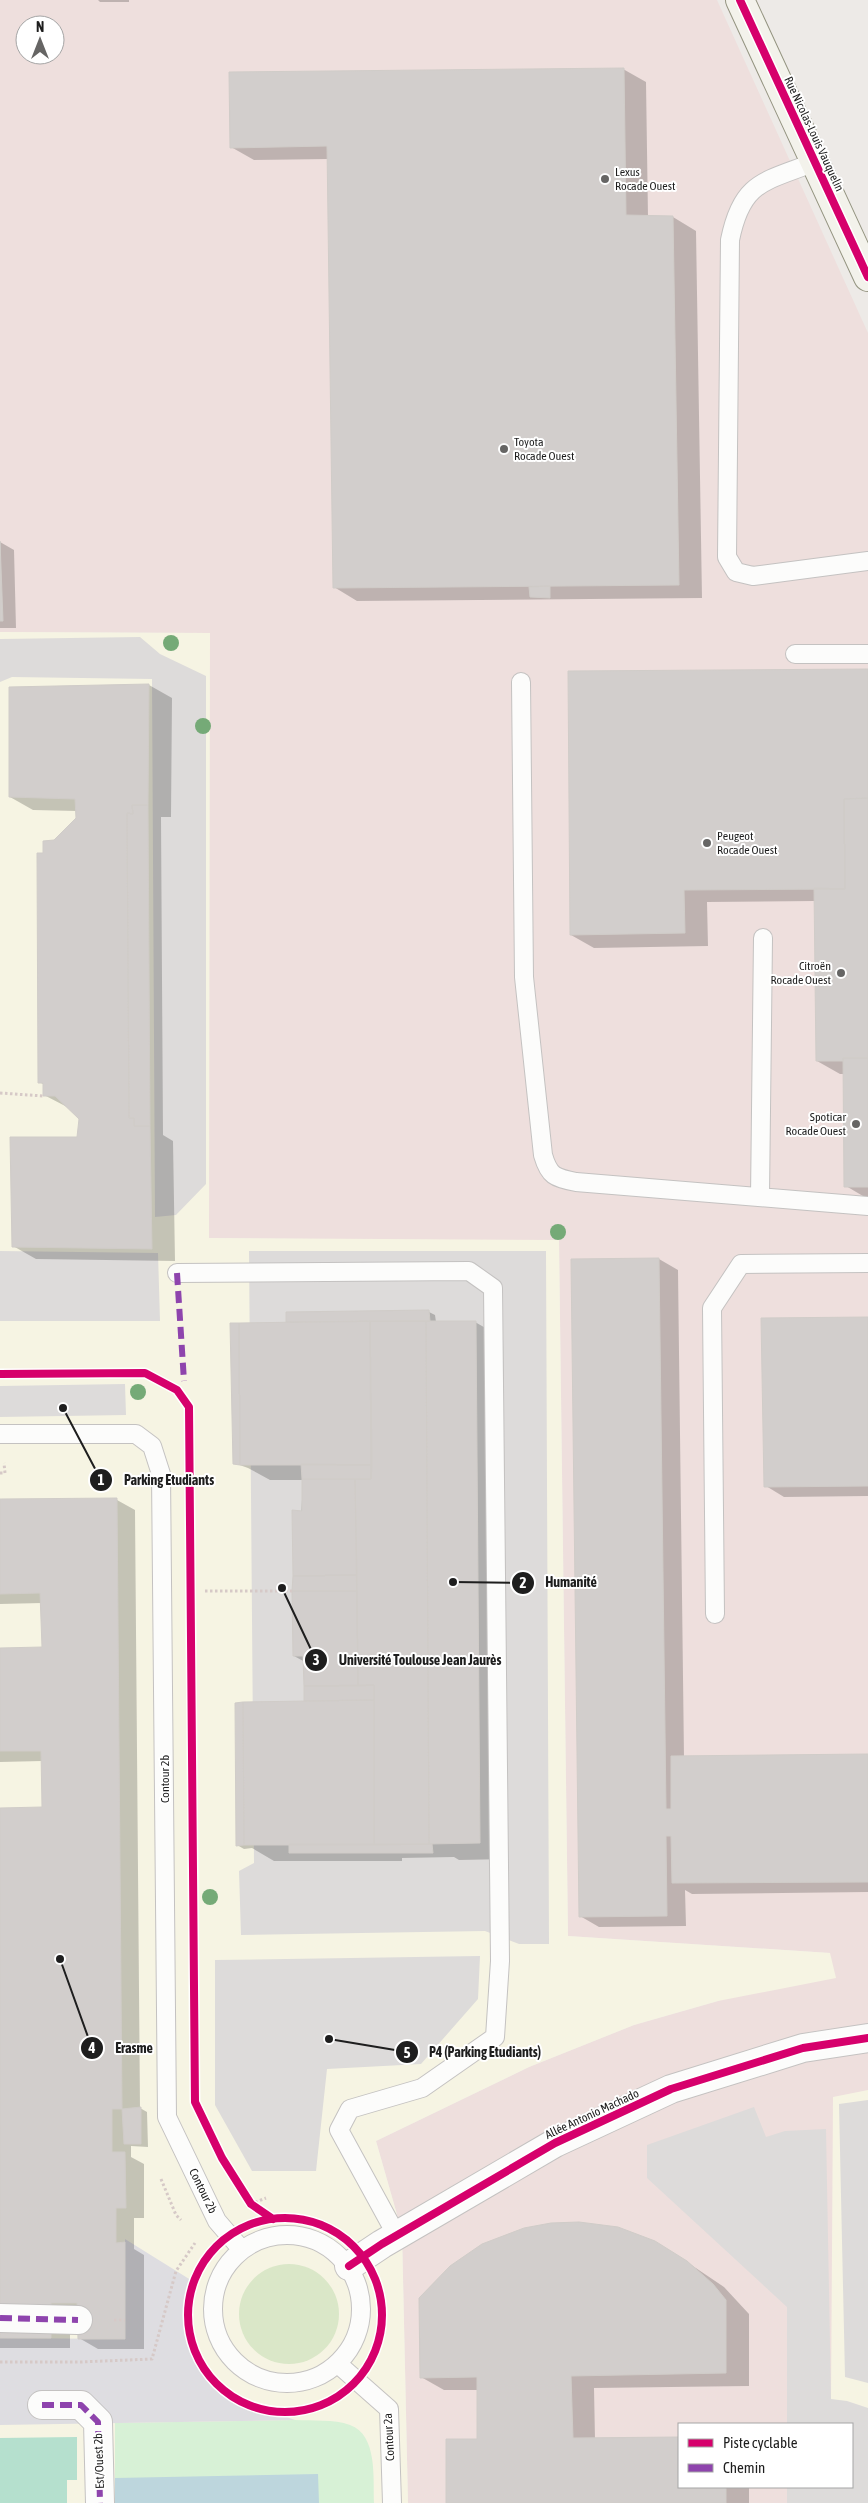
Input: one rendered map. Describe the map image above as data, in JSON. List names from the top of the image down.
{
  "streets": {
    "street": ["Rue Nicolas-Louis Vauquelin", "Allée Antonio Machado", "Est/Ouest 2b"],
    "lane": ["Contour 2b", "Contour 2a"]
  },
  "crossings": [
    ["Contour 2b", "Allée Antonio Machado"],
    ["Contour 2b", "Contour 2a"],
    ["Allée Antonio Machado", "Contour 2a"]
  ],
  "places": [
    "Lexus Rocade Ouest",
    "Toyota Rocade Ouest",
    "Peugeot Rocade Ouest",
    "Citroën Rocade Ouest",
    "Spoticar Rocade Ouest",
    "Parking Etudiants",
    "Humanité",
    "Université Toulouse Jean Jaurès",
    "Erasme",
    "P4 (Parking Etudiants)"
  ],
  "legend": ["Piste cyclable", "Chemin"],
  "north": "top"
}
